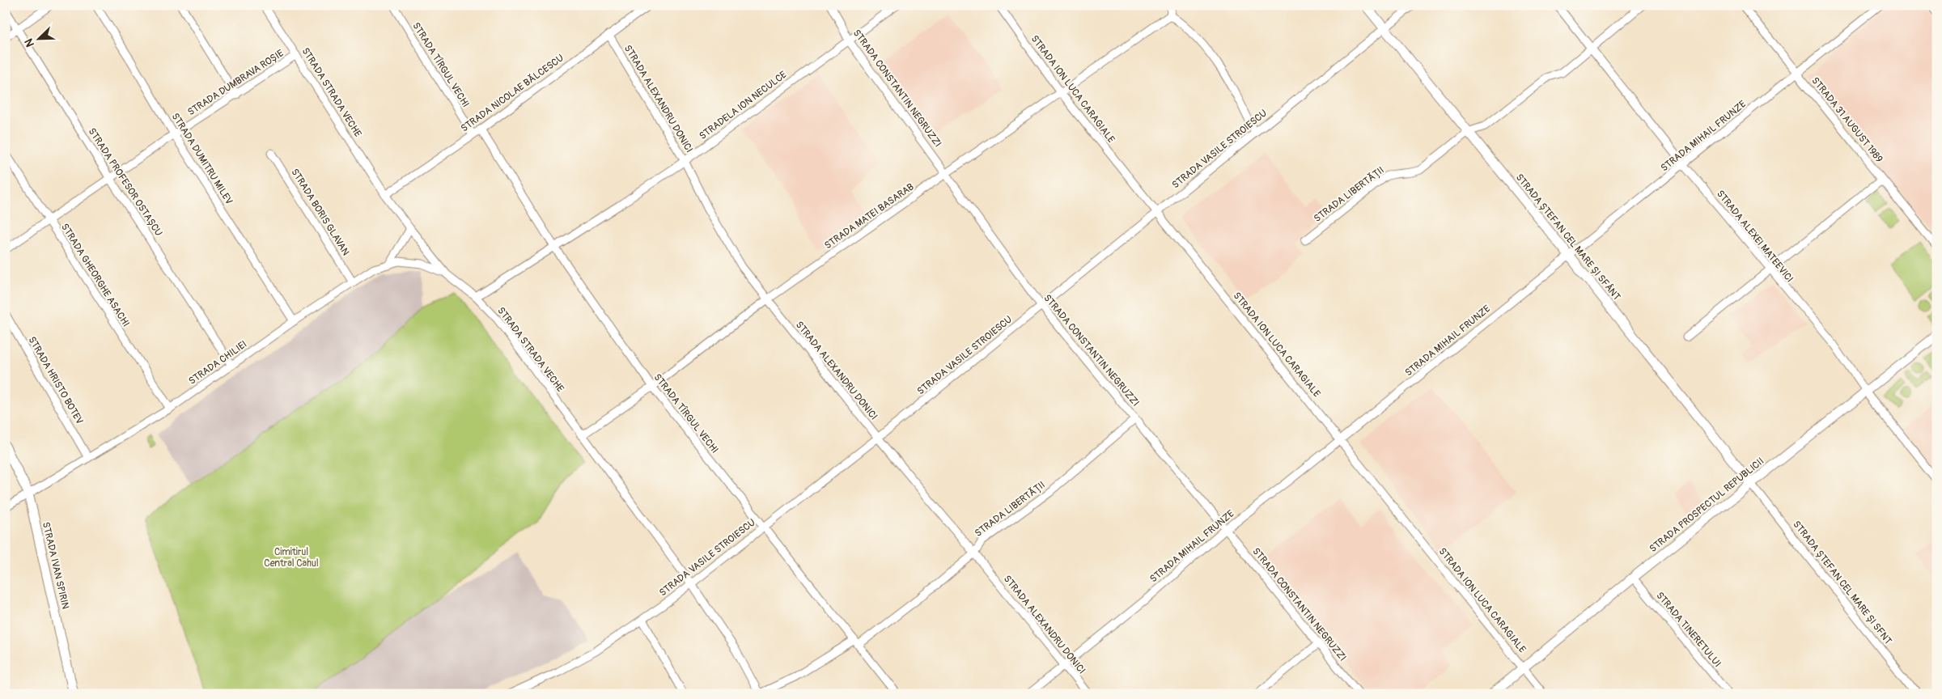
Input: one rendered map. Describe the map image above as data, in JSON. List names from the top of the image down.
{
  "streets": {
    "main road": ["STRADA ȘTEFAN CEL MARE ȘI SFÂNT", "STRADA PROSPECTUL REPUBLICII", "STRADA IVAN SPIRIN"],
    "street": [
      "STRADA TÎRGUL VECHI",
      "STRADA DUMBRAVA ROȘIE",
      "STRADA CONSTANTIN NEGRUZZI",
      "STRADA ION LUCA CARAGIALE",
      "STRADA STRADA VECHE",
      "STRADA NICOLAE BĂLCESCU",
      "STRADA ALEXANDRU DONICI",
      "STRADELA ION NECULCE",
      "STRADA 31 AUGUST 1989",
      "STRADA MIHAIL FRUNZE",
      "STRADA VASILE STROIESCU",
      "STRADA DUMITRU MILEV",
      "STRADA PROFESOR OSTAȘCU",
      "STRADA LIBERTĂȚII",
      "STRADA BORIS GLAVAN",
      "STRADA MATEI BASARAB",
      "STRADA ALEXEI MATEEVICI",
      "STRADA GHEORGHE ASACHI",
      "STRADA CHILIEI",
      "STRADA HRISTO BOTEV",
      "STRADA ȘTEFAN CEL MARE ȘI SFNT",
      "STRADA TINERETULUI"
    ]
  },
  "crossings": [
    ["STRADA TÎRGUL VECHI", "STRADA NICOLAE BĂLCESCU"],
    ["STRADA TÎRGUL VECHI", "STRADELA ION NECULCE"],
    ["STRADA TÎRGUL VECHI", "STRADA VASILE STROIESCU"],
    ["STRADA TÎRGUL VECHI", "STRADA LIBERTĂȚII"],
    ["STRADA TÎRGUL VECHI", "STRADA MATEI BASARAB"],
    ["STRADA DUMBRAVA ROȘIE", "STRADA STRADA VECHE"],
    ["STRADA DUMBRAVA ROȘIE", "STRADA DUMITRU MILEV"],
    ["STRADA DUMBRAVA ROȘIE", "STRADA PROFESOR OSTAȘCU"],
    ["STRADA DUMBRAVA ROȘIE", "STRADA GHEORGHE ASACHI"],
    ["STRADA CONSTANTIN NEGRUZZI", "STRADELA ION NECULCE"],
    ["STRADA CONSTANTIN NEGRUZZI", "STRADA MIHAIL FRUNZE"],
    ["STRADA CONSTANTIN NEGRUZZI", "STRADA VASILE STROIESCU"],
    ["STRADA CONSTANTIN NEGRUZZI", "STRADA LIBERTĂȚII"],
    ["STRADA CONSTANTIN NEGRUZZI", "STRADA MATEI BASARAB"],
    ["STRADA ION LUCA CARAGIALE", "STRADA MIHAIL FRUNZE"],
    ["STRADA ION LUCA CARAGIALE", "STRADA VASILE STROIESCU"],
    ["STRADA ION LUCA CARAGIALE", "STRADA MATEI BASARAB"],
    ["STRADA ION LUCA CARAGIALE", "STRADA PROSPECTUL REPUBLICII"],
    ["STRADA STRADA VECHE", "STRADA NICOLAE BĂLCESCU"],
    ["STRADA STRADA VECHE", "STRADELA ION NECULCE"],
    ["STRADA STRADA VECHE", "STRADA VASILE STROIESCU"],
    ["STRADA STRADA VECHE", "STRADA LIBERTĂȚII"],
    ["STRADA STRADA VECHE", "STRADA MATEI BASARAB"],
    ["STRADA STRADA VECHE", "STRADA CHILIEI"],
    ["STRADA NICOLAE BĂLCESCU", "STRADA ALEXANDRU DONICI"],
    ["STRADA ALEXANDRU DONICI", "STRADELA ION NECULCE"],
    ["STRADA ALEXANDRU DONICI", "STRADA MIHAIL FRUNZE"],
    ["STRADA ALEXANDRU DONICI", "STRADA VASILE STROIESCU"],
    ["STRADA ALEXANDRU DONICI", "STRADA LIBERTĂȚII"],
    ["STRADA ALEXANDRU DONICI", "STRADA MATEI BASARAB"],
    ["STRADA 31 AUGUST 1989", "STRADA MIHAIL FRUNZE"],
    ["STRADA MIHAIL FRUNZE", "STRADA ALEXEI MATEEVICI"],
    ["STRADA MIHAIL FRUNZE", "STRADA ȘTEFAN CEL MARE ȘI SFÂNT"],
    ["STRADA VASILE STROIESCU", "STRADA ȘTEFAN CEL MARE ȘI SFÂNT"],
    ["STRADA DUMITRU MILEV", "STRADA CHILIEI"],
    ["STRADA PROFESOR OSTAȘCU", "STRADA CHILIEI"],
    ["STRADA LIBERTĂȚII", "STRADA ALEXEI MATEEVICI"],
    ["STRADA LIBERTĂȚII", "STRADA ȘTEFAN CEL MARE ȘI SFÂNT"],
    ["STRADA BORIS GLAVAN", "STRADA CHILIEI"],
    ["STRADA ALEXEI MATEEVICI", "STRADA PROSPECTUL REPUBLICII"],
    ["STRADA ȘTEFAN CEL MARE ȘI SFÂNT", "STRADA PROSPECTUL REPUBLICII"],
    ["STRADA ȘTEFAN CEL MARE ȘI SFÂNT", "STRADA ȘTEFAN CEL MARE ȘI SFNT"],
    ["STRADA GHEORGHE ASACHI", "STRADA CHILIEI"],
    ["STRADA CHILIEI", "STRADA HRISTO BOTEV"],
    ["STRADA CHILIEI", "STRADA IVAN SPIRIN"],
    ["STRADA PROSPECTUL REPUBLICII", "STRADA ȘTEFAN CEL MARE ȘI SFNT"],
    ["STRADA PROSPECTUL REPUBLICII", "STRADA TINERETULUI"]
  ],
  "parks": ["Cimitirul Central Cahul"],
  "north": "bottom left"
}
